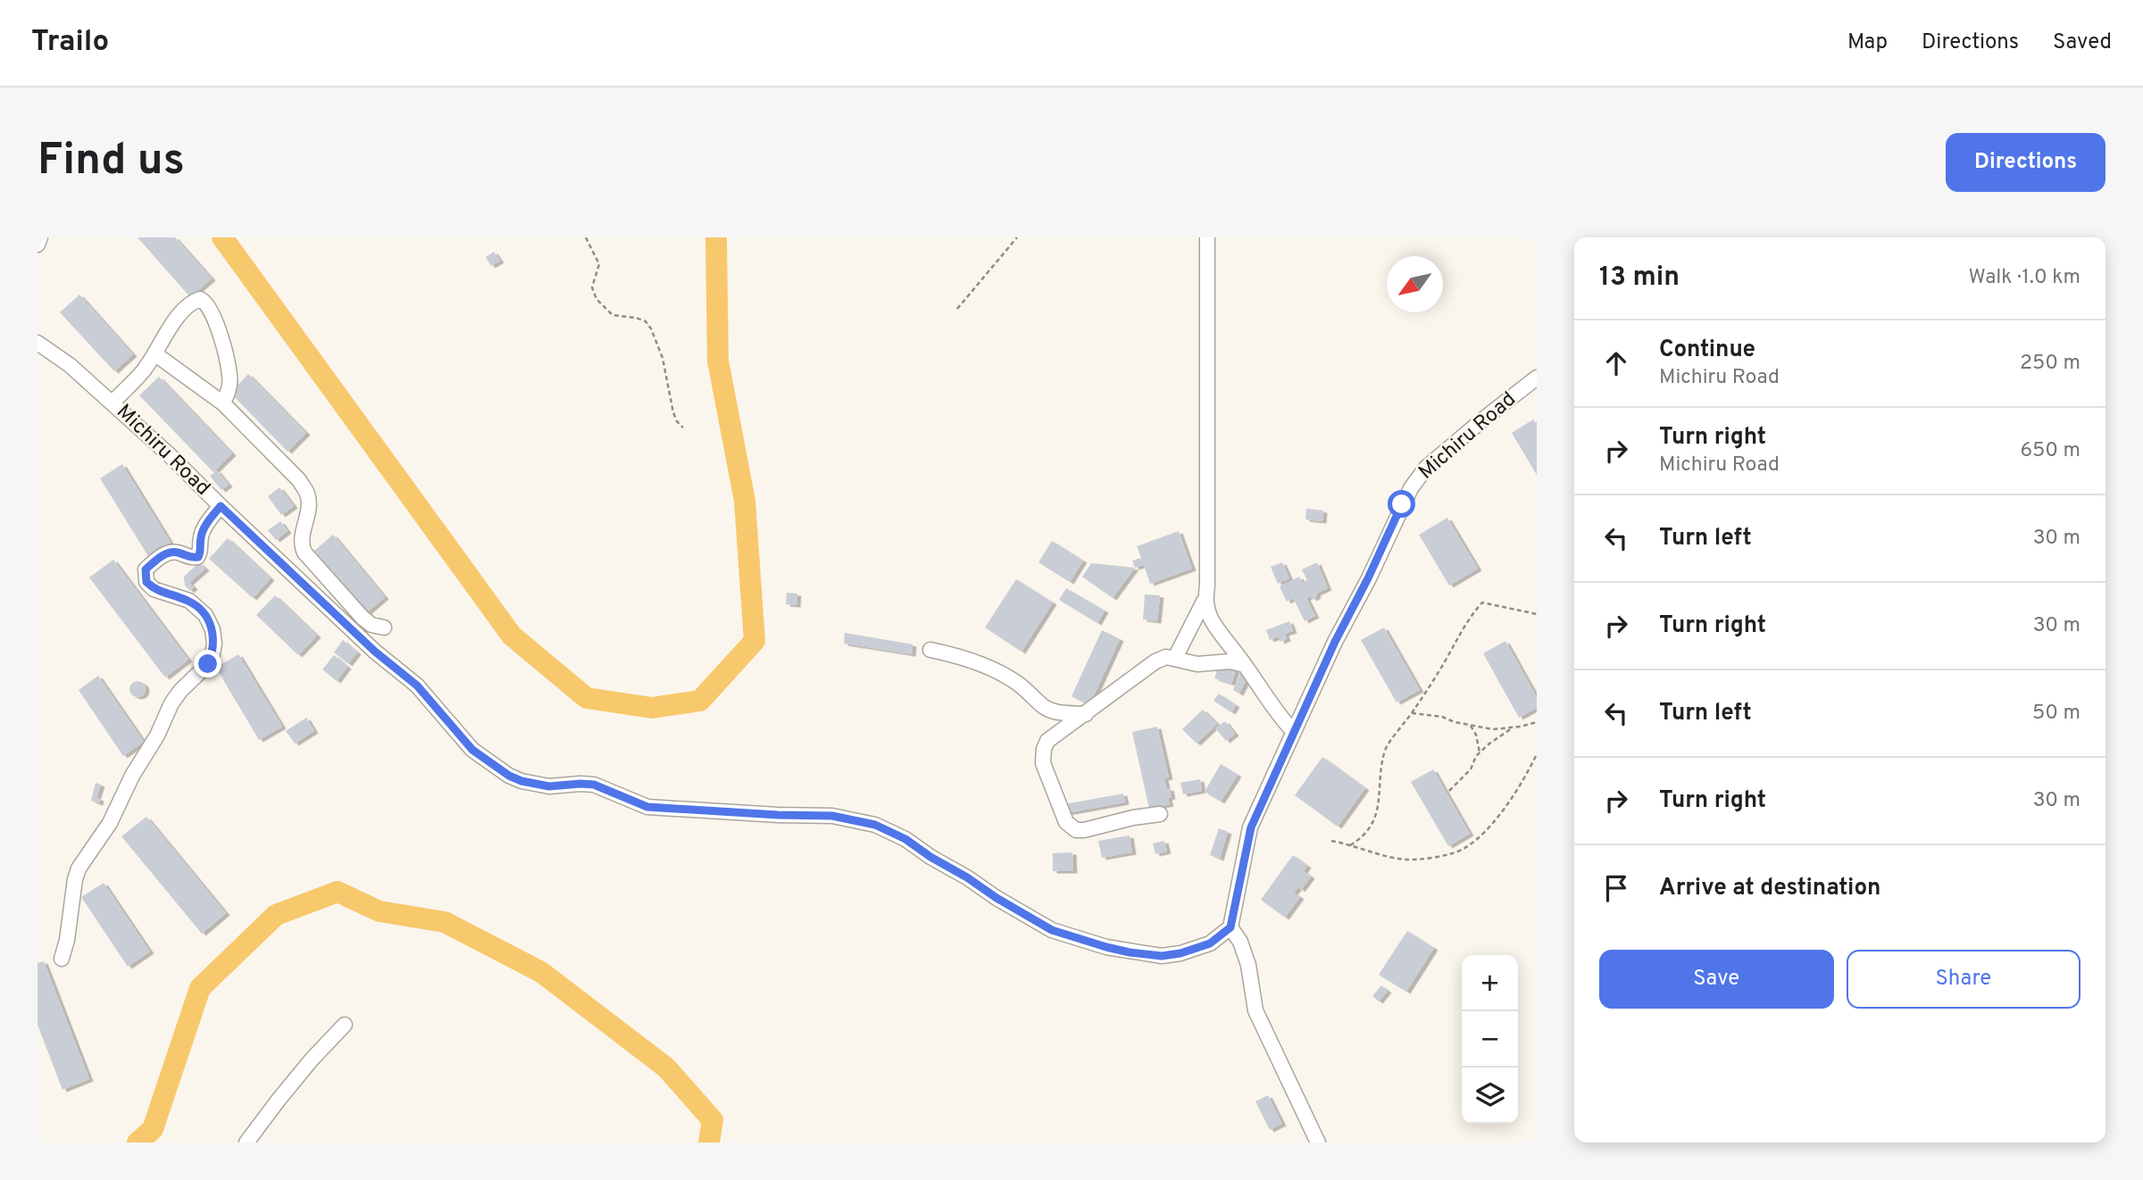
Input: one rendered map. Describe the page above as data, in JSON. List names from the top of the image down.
{
  "streets": {
    "street": ["Michiru Road"]
  },
  "north": "bottom left",
  "page": {
    "header": "Trailo",
    "nav": ["Map", "Directions", "Saved"],
    "buttons": [
      "Directions",
      ["Save", "Share"]
    ],
    "title": "Find us",
    "heading": ["13 min", "Walk · 1.0 km"],
    "list": [
      ["Continue", "Michiru Road", "250 m"],
      ["Turn right", "Michiru Road", "650 m"],
      ["Turn left", "30 m"],
      ["Turn right", "30 m"],
      ["Turn left", "50 m"],
      ["Turn right", "30 m"],
      "Arrive at destination"
    ],
    "map_buttons": ["+", "−"]
  }
}
